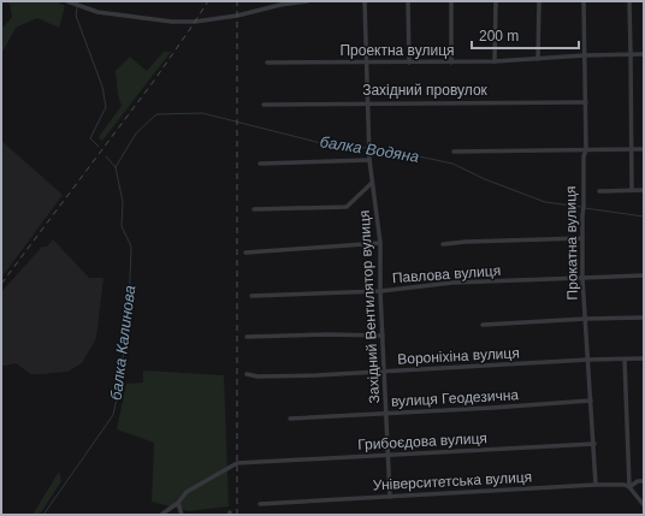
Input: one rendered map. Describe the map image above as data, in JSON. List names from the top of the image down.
{
  "streets": {
    "street": [
      "Проектна вулиця",
      "Західний провулок",
      "Прокатна вулиця",
      "Павлова вулиця",
      "Західний Вентилятор вулиця",
      "Вороніхіна вулиця",
      "вулиця Геодезична",
      "Грибоєдова вулиця",
      "Університетська вулиця"
    ]
  },
  "crossings": [
    ["Проектна вулиця", "Прокатна вулиця"],
    ["Проектна вулиця", "Західний Вентилятор вулиця"],
    ["Західний провулок", "Прокатна вулиця"],
    ["Західний провулок", "Західний Вентилятор вулиця"],
    ["Прокатна вулиця", "Павлова вулиця"],
    ["Прокатна вулиця", "Вороніхіна вулиця"],
    ["Прокатна вулиця", "вулиця Геодезична"],
    ["Прокатна вулиця", "Грибоєдова вулиця"],
    ["Прокатна вулиця", "Університетська вулиця"],
    ["Павлова вулиця", "Західний Вентилятор вулиця"],
    ["Західний Вентилятор вулиця", "Вороніхіна вулиця"],
    ["Західний Вентилятор вулиця", "вулиця Геодезична"],
    ["Західний Вентилятор вулиця", "Грибоєдова вулиця"],
    ["Західний Вентилятор вулиця", "Університетська вулиця"]
  ],
  "water": ["балка Водяна", "балка Калинова"],
  "scale_bar": "200 m"
}
